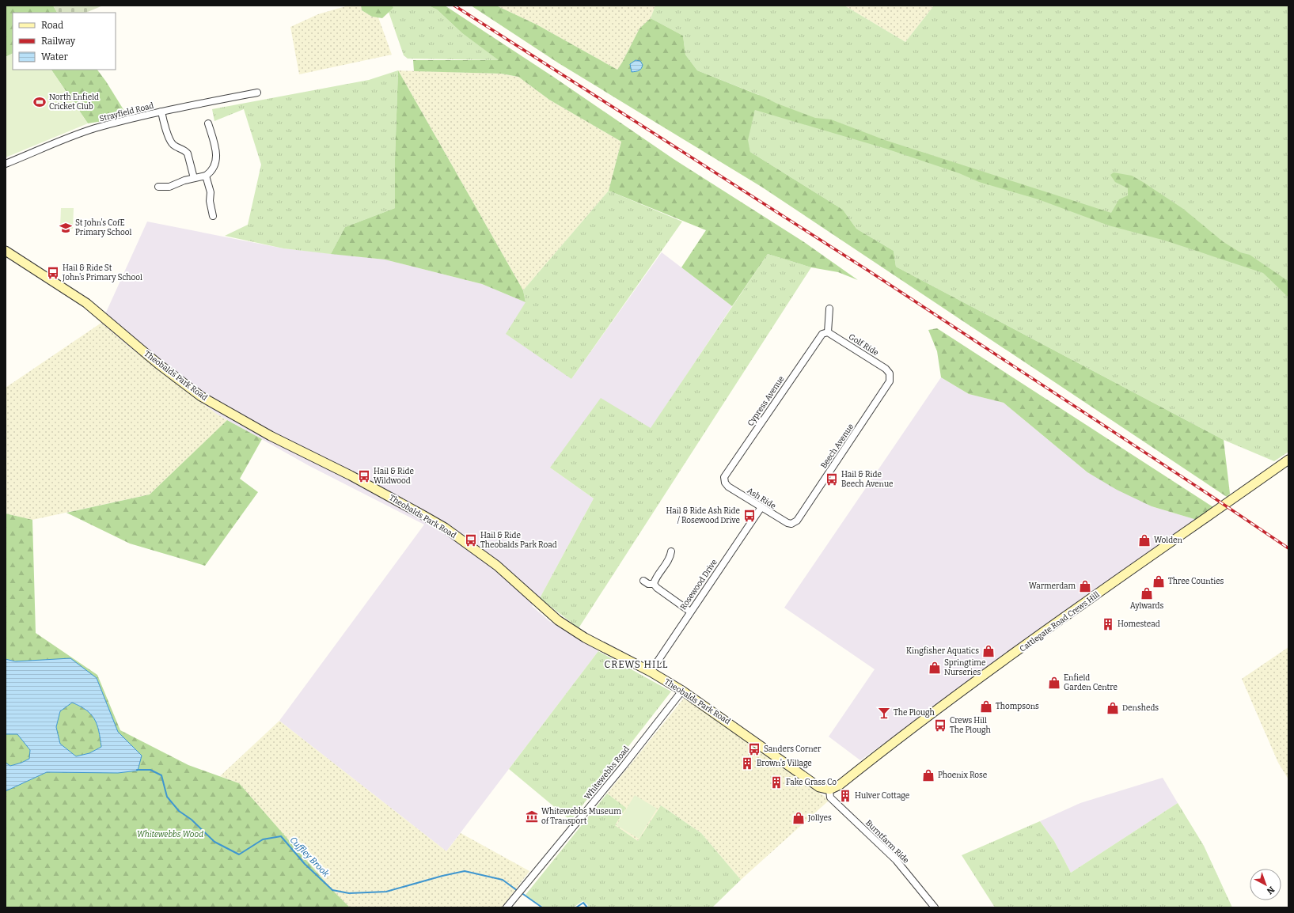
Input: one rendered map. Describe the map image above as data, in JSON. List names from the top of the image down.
{
  "streets": {
    "street": [
      "Strayfield Road",
      "Golf Ride",
      "Theobalds Park Road",
      "Cypress Avenue",
      "Beech Avenue",
      "Ash Ride",
      "Rosewood Drive",
      "Cattlegate Road Crews Hill",
      "Whitewebbs Road",
      "Burntfarm Ride"
    ]
  },
  "crossings": [
    ["Golf Ride", "Cypress Avenue"],
    ["Golf Ride", "Beech Avenue"],
    ["Theobalds Park Road", "Rosewood Drive"],
    ["Theobalds Park Road", "Cattlegate Road Crews Hill"],
    ["Theobalds Park Road", "Whitewebbs Road"],
    ["Theobalds Park Road", "Burntfarm Ride"],
    ["Cypress Avenue", "Ash Ride"],
    ["Beech Avenue", "Ash Ride"],
    ["Ash Ride", "Rosewood Drive"],
    ["Cattlegate Road Crews Hill", "Burntfarm Ride"]
  ],
  "districts": ["CREWS HILL"],
  "water": ["Cuffley Brook"],
  "parks": ["Whitewebbs Wood"],
  "places": {
    "sports": ["North Enfield Cricket Club"],
    "school or university": ["St John's CofE Primary School"],
    "bus stop": [
      "Hail & Ride St John's Primary School",
      "Hail & Ride Wildwood",
      "Hail & Ride Beech Avenue",
      "Hail & Ride Ash Ride / Rosewood Drive",
      "Hail & Ride Theobalds Park Road",
      "Crews Hill The Plough",
      "Sanders Corner"
    ],
    "shop": [
      "Wolden",
      "Three Counties",
      "Warmerdam",
      "Aylwards",
      "Kingfisher Aquatics",
      "Springtime Nurseries",
      "Enfield Garden Centre",
      "Thompsons",
      "Densheds",
      "Phoenix Rose",
      "Jollyes"
    ],
    "building": [
      "Homestead",
      "Brown's Village",
      "Fake Grass Co",
      "Hulver Cottage"
    ],
    "bar": ["The Plough"],
    "museum": ["Whitewebbs Museum of Transport"]
  },
  "legend": ["Road", "Railway", "Water"],
  "north": "bottom right"
}
